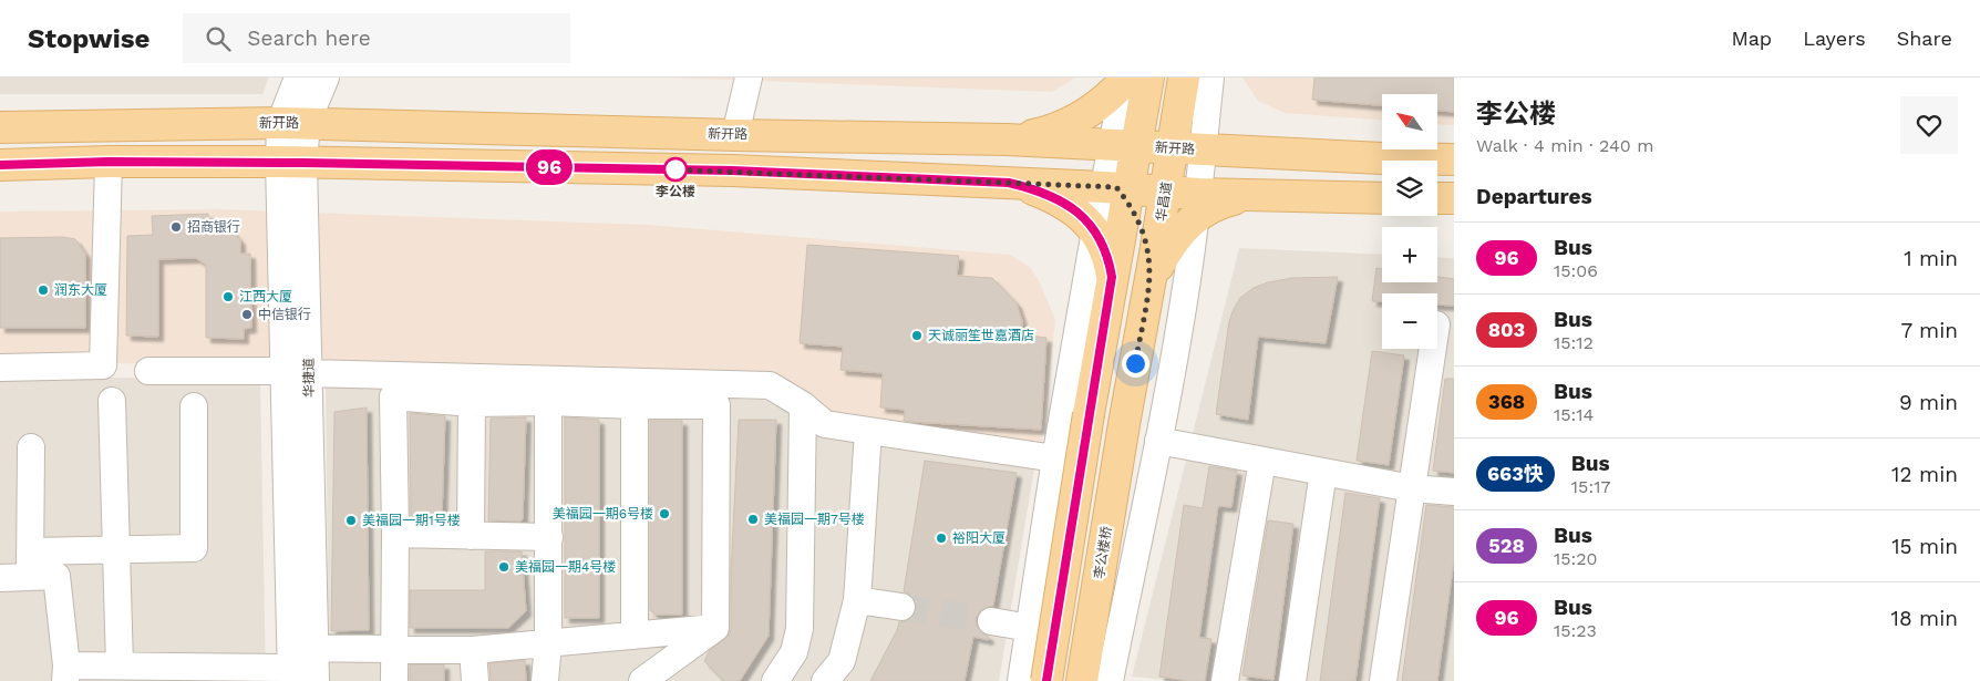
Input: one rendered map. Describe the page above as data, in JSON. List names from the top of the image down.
{
  "streets": {
    "main road": ["新开路", "华昌道", "李公楼桥"],
    "street": ["华捷道"]
  },
  "crossings": [
    ["新开路", "华昌道"],
    ["新开路", "华捷道"],
    ["华昌道", "李公楼桥"]
  ],
  "places": [
    "李公楼",
    "招商银行",
    "润东大厦",
    "江西大厦",
    "中信银行",
    "天诚丽笙世嘉酒店",
    "美福园一期6号楼",
    "美福园一期7号楼",
    "美福园一期1号楼",
    "裕阳大厦",
    "美福园一期4号楼"
  ],
  "lines": ["bus line 96"],
  "north": "top left",
  "page": {
    "header": "Stopwise",
    "search": "Search here",
    "nav": ["Map", "Layers", "Share"],
    "on_map": "96",
    "heading": [
      ["李公楼", "Walk · 4 min · 240 m"],
      "Departures"
    ],
    "map_buttons": ["+", "−"],
    "list": [
      {
        "mark": "96",
        "name": "Bus",
        "note": "15:06",
        "value": "1 min"
      },
      {
        "mark": "803",
        "name": "Bus",
        "note": "15:12",
        "value": "7 min"
      },
      {
        "mark": "368",
        "name": "Bus",
        "note": "15:14",
        "value": "9 min"
      },
      {
        "mark": "663快",
        "name": "Bus",
        "note": "15:17",
        "value": "12 min"
      },
      {
        "mark": "528",
        "name": "Bus",
        "note": "15:20",
        "value": "15 min"
      },
      {
        "mark": "96",
        "name": "Bus",
        "note": "15:23",
        "value": "18 min"
      }
    ]
  }
}
